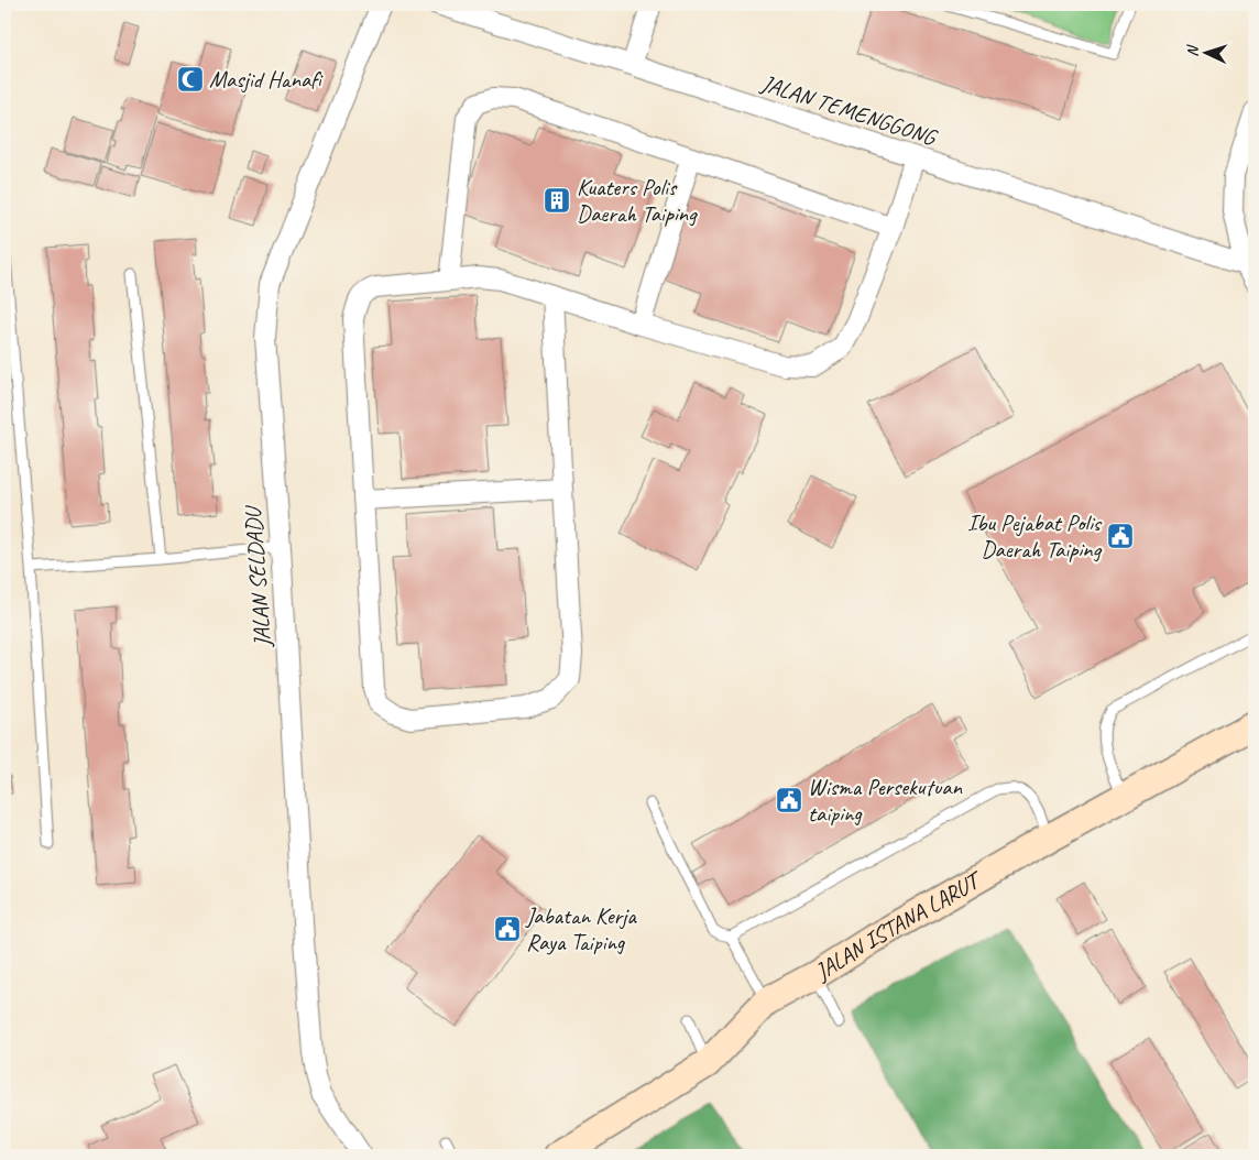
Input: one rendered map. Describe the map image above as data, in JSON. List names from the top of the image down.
{
  "streets": {
    "main road": ["JALAN ISTANA LARUT"],
    "street": ["JALAN TEMENGGONG", "JALAN SELDADU"]
  },
  "places": {
    "mosque": ["Masjid Hanafi"],
    "building": ["Kuaters Polis Daerah Taiping"],
    "public building": ["Ibu Pejabat Polis Daerah Taiping", "Wisma Persekutuan taiping", "Jabatan Kerja Raya Taiping"]
  },
  "north": "left"
}
